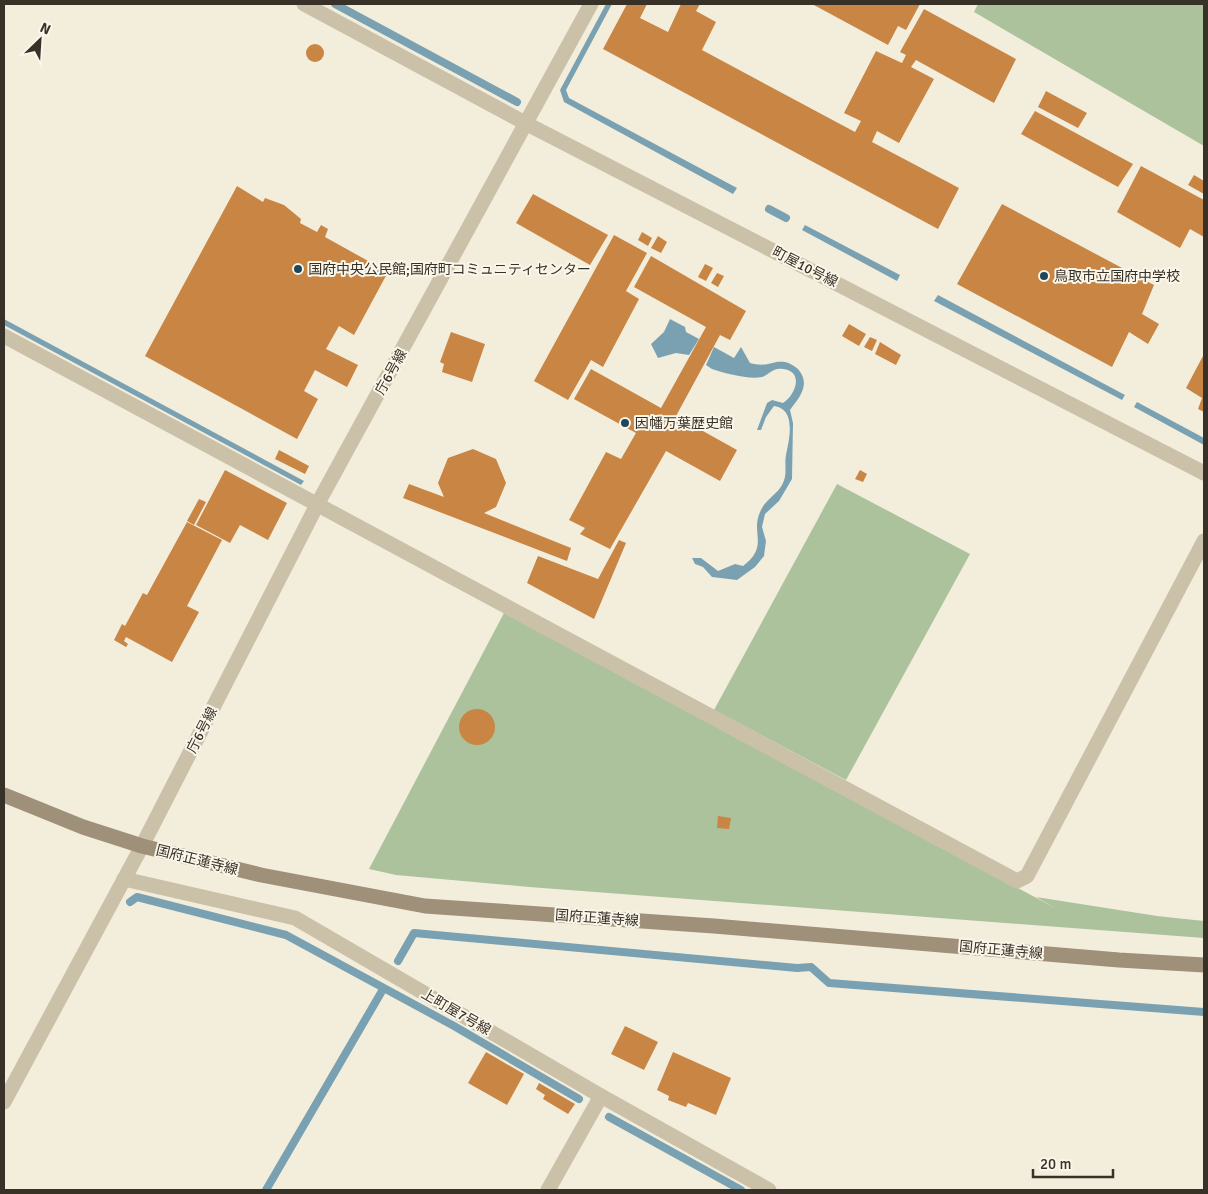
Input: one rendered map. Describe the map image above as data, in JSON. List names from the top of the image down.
{
  "streets": {
    "main road": ["国府正蓮寺線"],
    "street": ["町屋10号線", "庁6号線", "上町屋7号線"]
  },
  "crossings": [
    ["町屋10号線", "庁6号線"],
    ["庁6号線", "国府正蓮寺線"],
    ["庁6号線", "上町屋7号線"]
  ],
  "places": ["国府中央公民館;国府町コミュニティセンター", "鳥取市立国府中学校", "因幡万葉歴史館"],
  "scale_bar": "20 m",
  "north": "top right"
}
